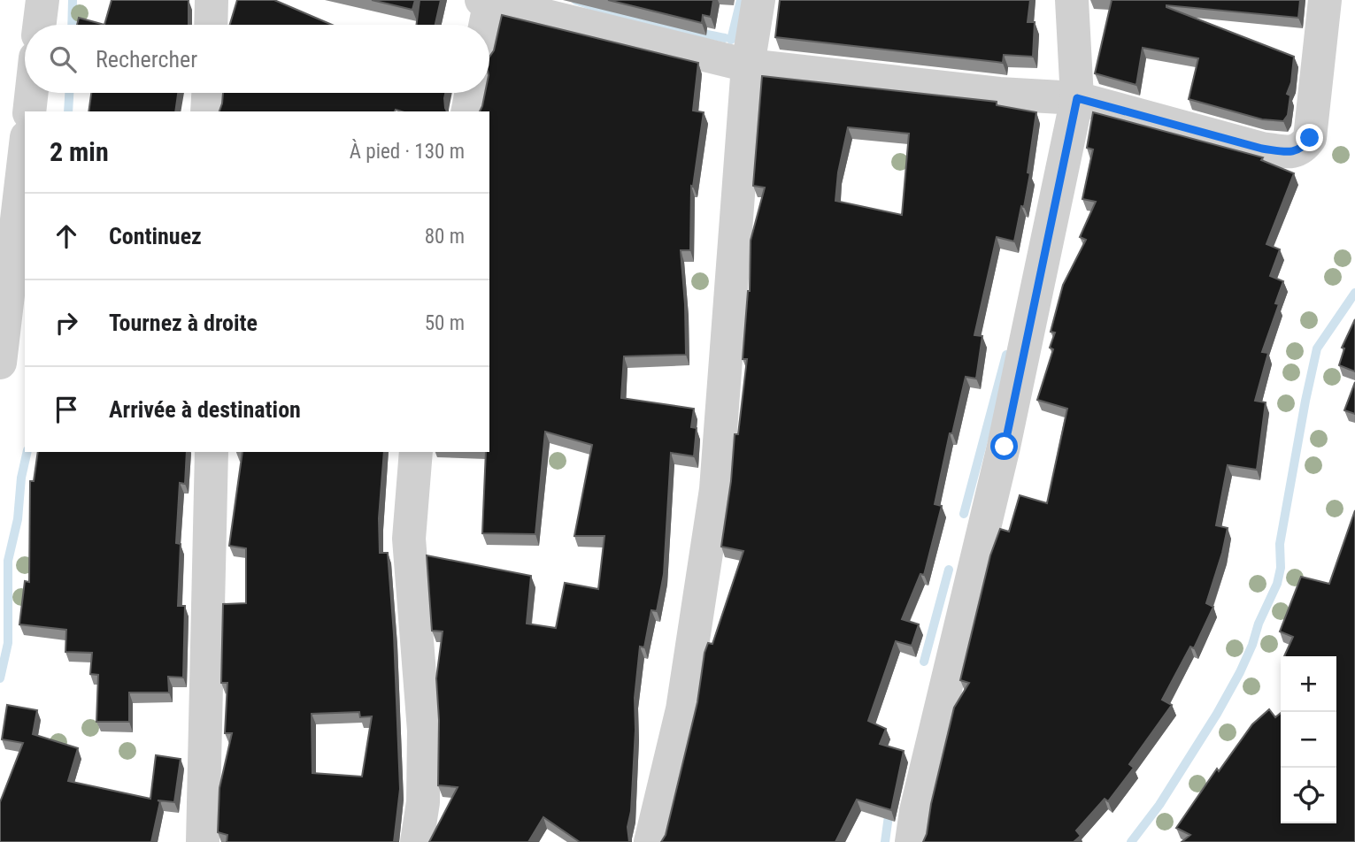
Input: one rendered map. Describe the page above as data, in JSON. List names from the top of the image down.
{
  "page": {
    "search": "Rechercher",
    "heading": ["2 min", "À pied · 130 m"],
    "list": [
      ["Continuez", "80 m"],
      ["Tournez à droite", "50 m"],
      "Arrivée à destination"
    ],
    "map_buttons": ["+", "−"]
  }
}
